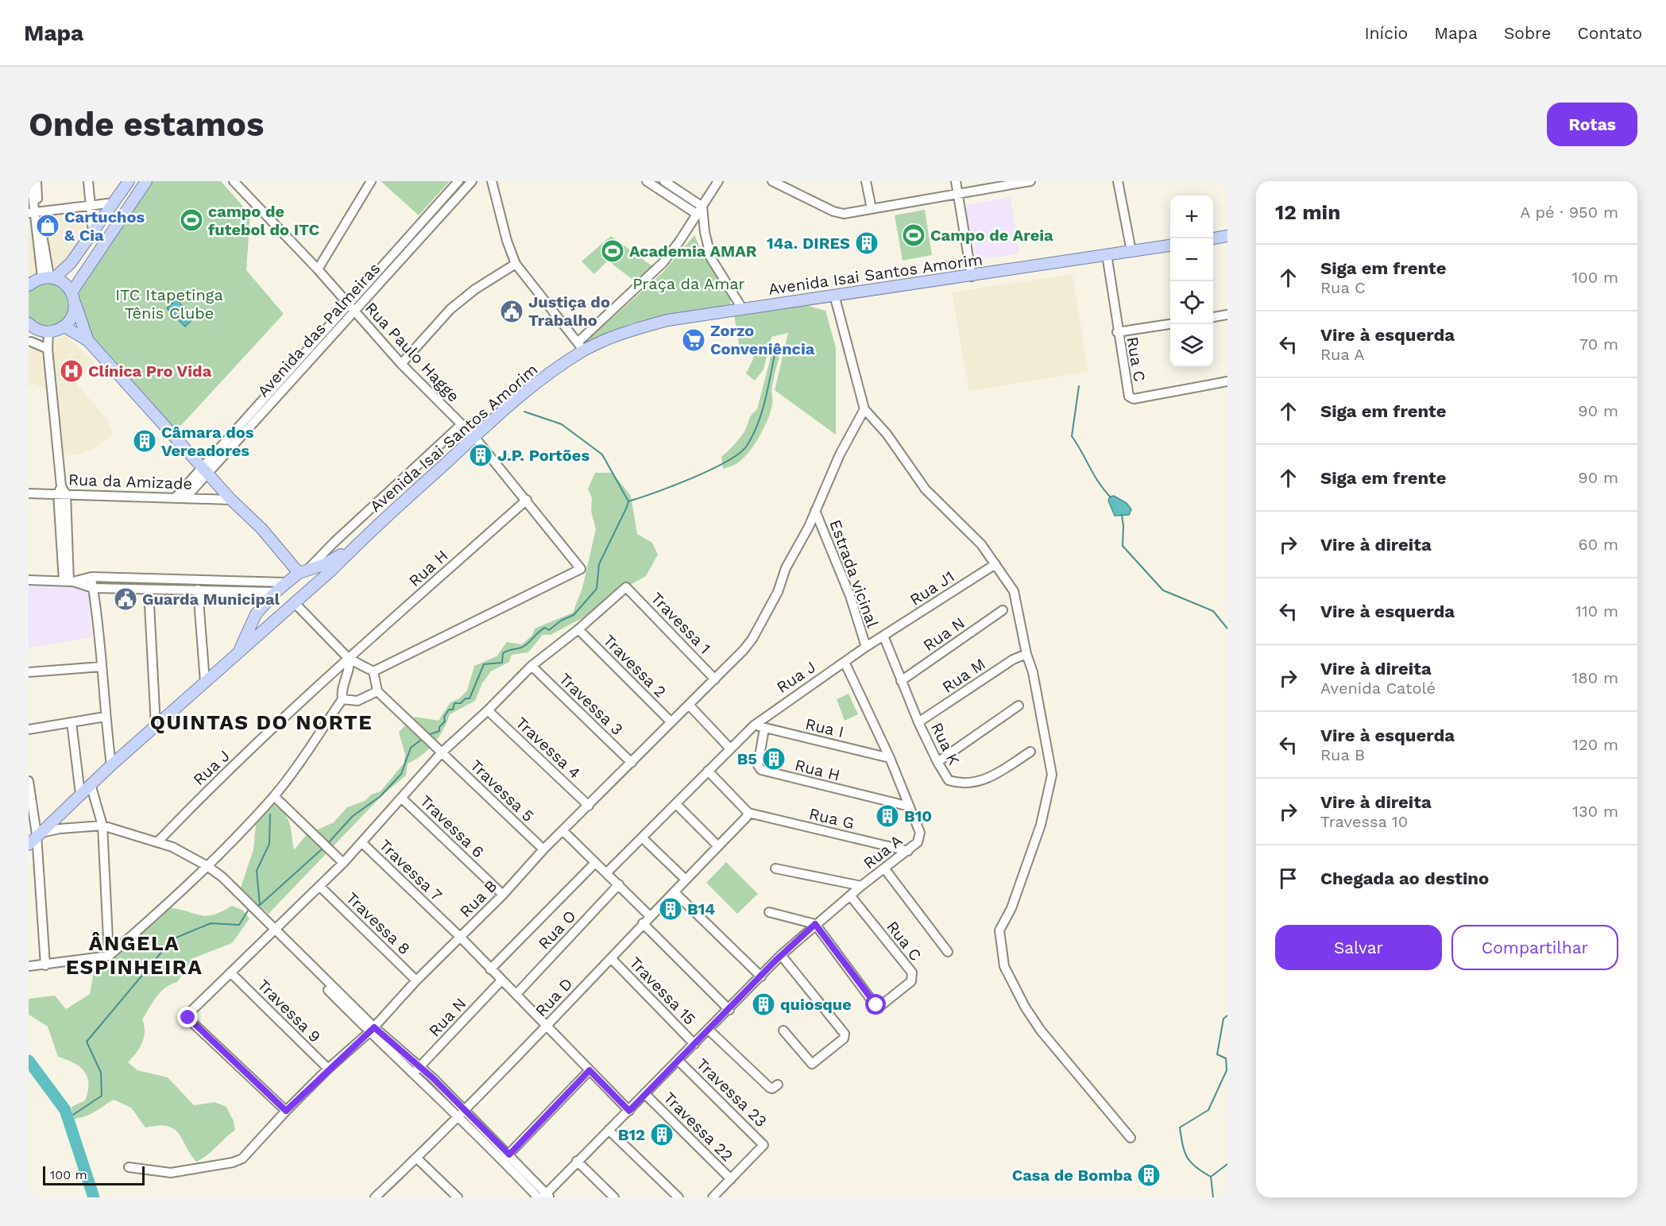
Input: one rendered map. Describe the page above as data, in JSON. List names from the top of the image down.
{
  "streets": {
    "main road": ["Avenida Isai Santos Amorim"],
    "street": [
      "Avenida das Palmeiras",
      "Rua Paulo Hagge",
      "Rua C",
      "Rua da Amizade",
      "Rua H",
      "Estrada vicinal",
      "Rua J1",
      "Travessa 1",
      "Rua N",
      "Travessa 2",
      "Rua M",
      "Rua J",
      "Travessa 3",
      "Rua I",
      "Rua K",
      "Travessa 4",
      "Travessa 5",
      "Rua G",
      "Travessa 6",
      "Rua A",
      "Travessa 7",
      "Rua B",
      "Travessa 8",
      "Rua O",
      "Travessa 15",
      "Rua D",
      "Travessa 9",
      "Travessa 23",
      "Travessa 22"
    ]
  },
  "crossings": [
    ["Avenida Isai Santos Amorim", "Rua Paulo Hagge"],
    ["Avenida Isai Santos Amorim", "Rua C"],
    ["Avenida das Palmeiras", "Rua Paulo Hagge"],
    ["Avenida das Palmeiras", "Rua da Amizade"],
    ["Rua C", "Rua A"],
    ["Rua H", "Rua J"],
    ["Rua H", "Rua I"],
    ["Rua H", "Rua A"],
    ["Estrada vicinal", "Rua J"],
    ["Estrada vicinal", "Rua B"],
    ["Rua J1", "Rua J"],
    ["Rua J1", "Rua K"],
    ["Travessa 1", "Travessa 2"],
    ["Travessa 1", "Rua B"],
    ["Rua N", "Rua K"],
    ["Rua N", "Travessa 7"],
    ["Travessa 2", "Rua B"],
    ["Rua M", "Rua K"],
    ["Rua J", "Rua I"],
    ["Rua J", "Rua K"],
    ["Rua J", "Rua A"],
    ["Travessa 3", "Rua B"],
    ["Rua I", "Rua A"],
    ["Travessa 4", "Rua B"],
    ["Travessa 5", "Rua B"],
    ["Rua G", "Rua A"],
    ["Rua G", "Rua D"],
    ["Travessa 6", "Rua B"],
    ["Rua A", "Travessa 7"],
    ["Rua A", "Travessa 15"],
    ["Rua A", "Travessa 23"],
    ["Rua A", "Travessa 22"],
    ["Travessa 7", "Rua B"],
    ["Travessa 7", "Rua O"],
    ["Travessa 7", "Rua D"],
    ["Rua B", "Travessa 8"],
    ["Rua B", "Travessa 9"],
    ["Travessa 15", "Rua D"],
    ["Travessa 23", "Travessa 22"]
  ],
  "districts": ["QUINTAS DO NORTE", "ÂNGELA ESPINHEIRA"],
  "parks": ["Praça da Amar", "ITC Itapetinga Tênis Clube"],
  "places": {
    "sports": ["campo de futebol do ITC", "Campo de Areia", "Academia AMAR"],
    "shop": ["Cartuchos & Cia"],
    "building": [
      "14a. DIRES",
      "Câmara dos Vereadores",
      "J.P. Portões",
      "B5",
      "B10",
      "B14",
      "quiosque",
      "B12",
      "Casa de Bomba"
    ],
    "public building": ["Justiça do Trabalho", "Guarda Municipal"],
    "supermarket": ["Zorzo Conveniência"],
    "hospital": ["Clínica Pro Vida"]
  },
  "scale_bar": "100 m",
  "page": {
    "header": "Mapa",
    "nav": [
      "Início",
      "Mapa",
      "Sobre",
      "Contato"
    ],
    "buttons": [
      "Rotas",
      ["Salvar", "Compartilhar"]
    ],
    "title": "Onde estamos",
    "heading": ["12 min", "A pé · 950 m"],
    "map_buttons": ["+", "−"],
    "list": [
      ["Siga em frente", "Rua C", "100 m"],
      ["Vire à esquerda", "Rua A", "70 m"],
      ["Siga em frente", "90 m"],
      ["Siga em frente", "90 m"],
      ["Vire à direita", "60 m"],
      ["Vire à esquerda", "110 m"],
      ["Vire à direita", "Avenida Catolé", "180 m"],
      ["Vire à esquerda", "Rua B", "120 m"],
      ["Vire à direita", "Travessa 10", "130 m"],
      "Chegada ao destino"
    ],
    "scale": "100 m"
  }
}
